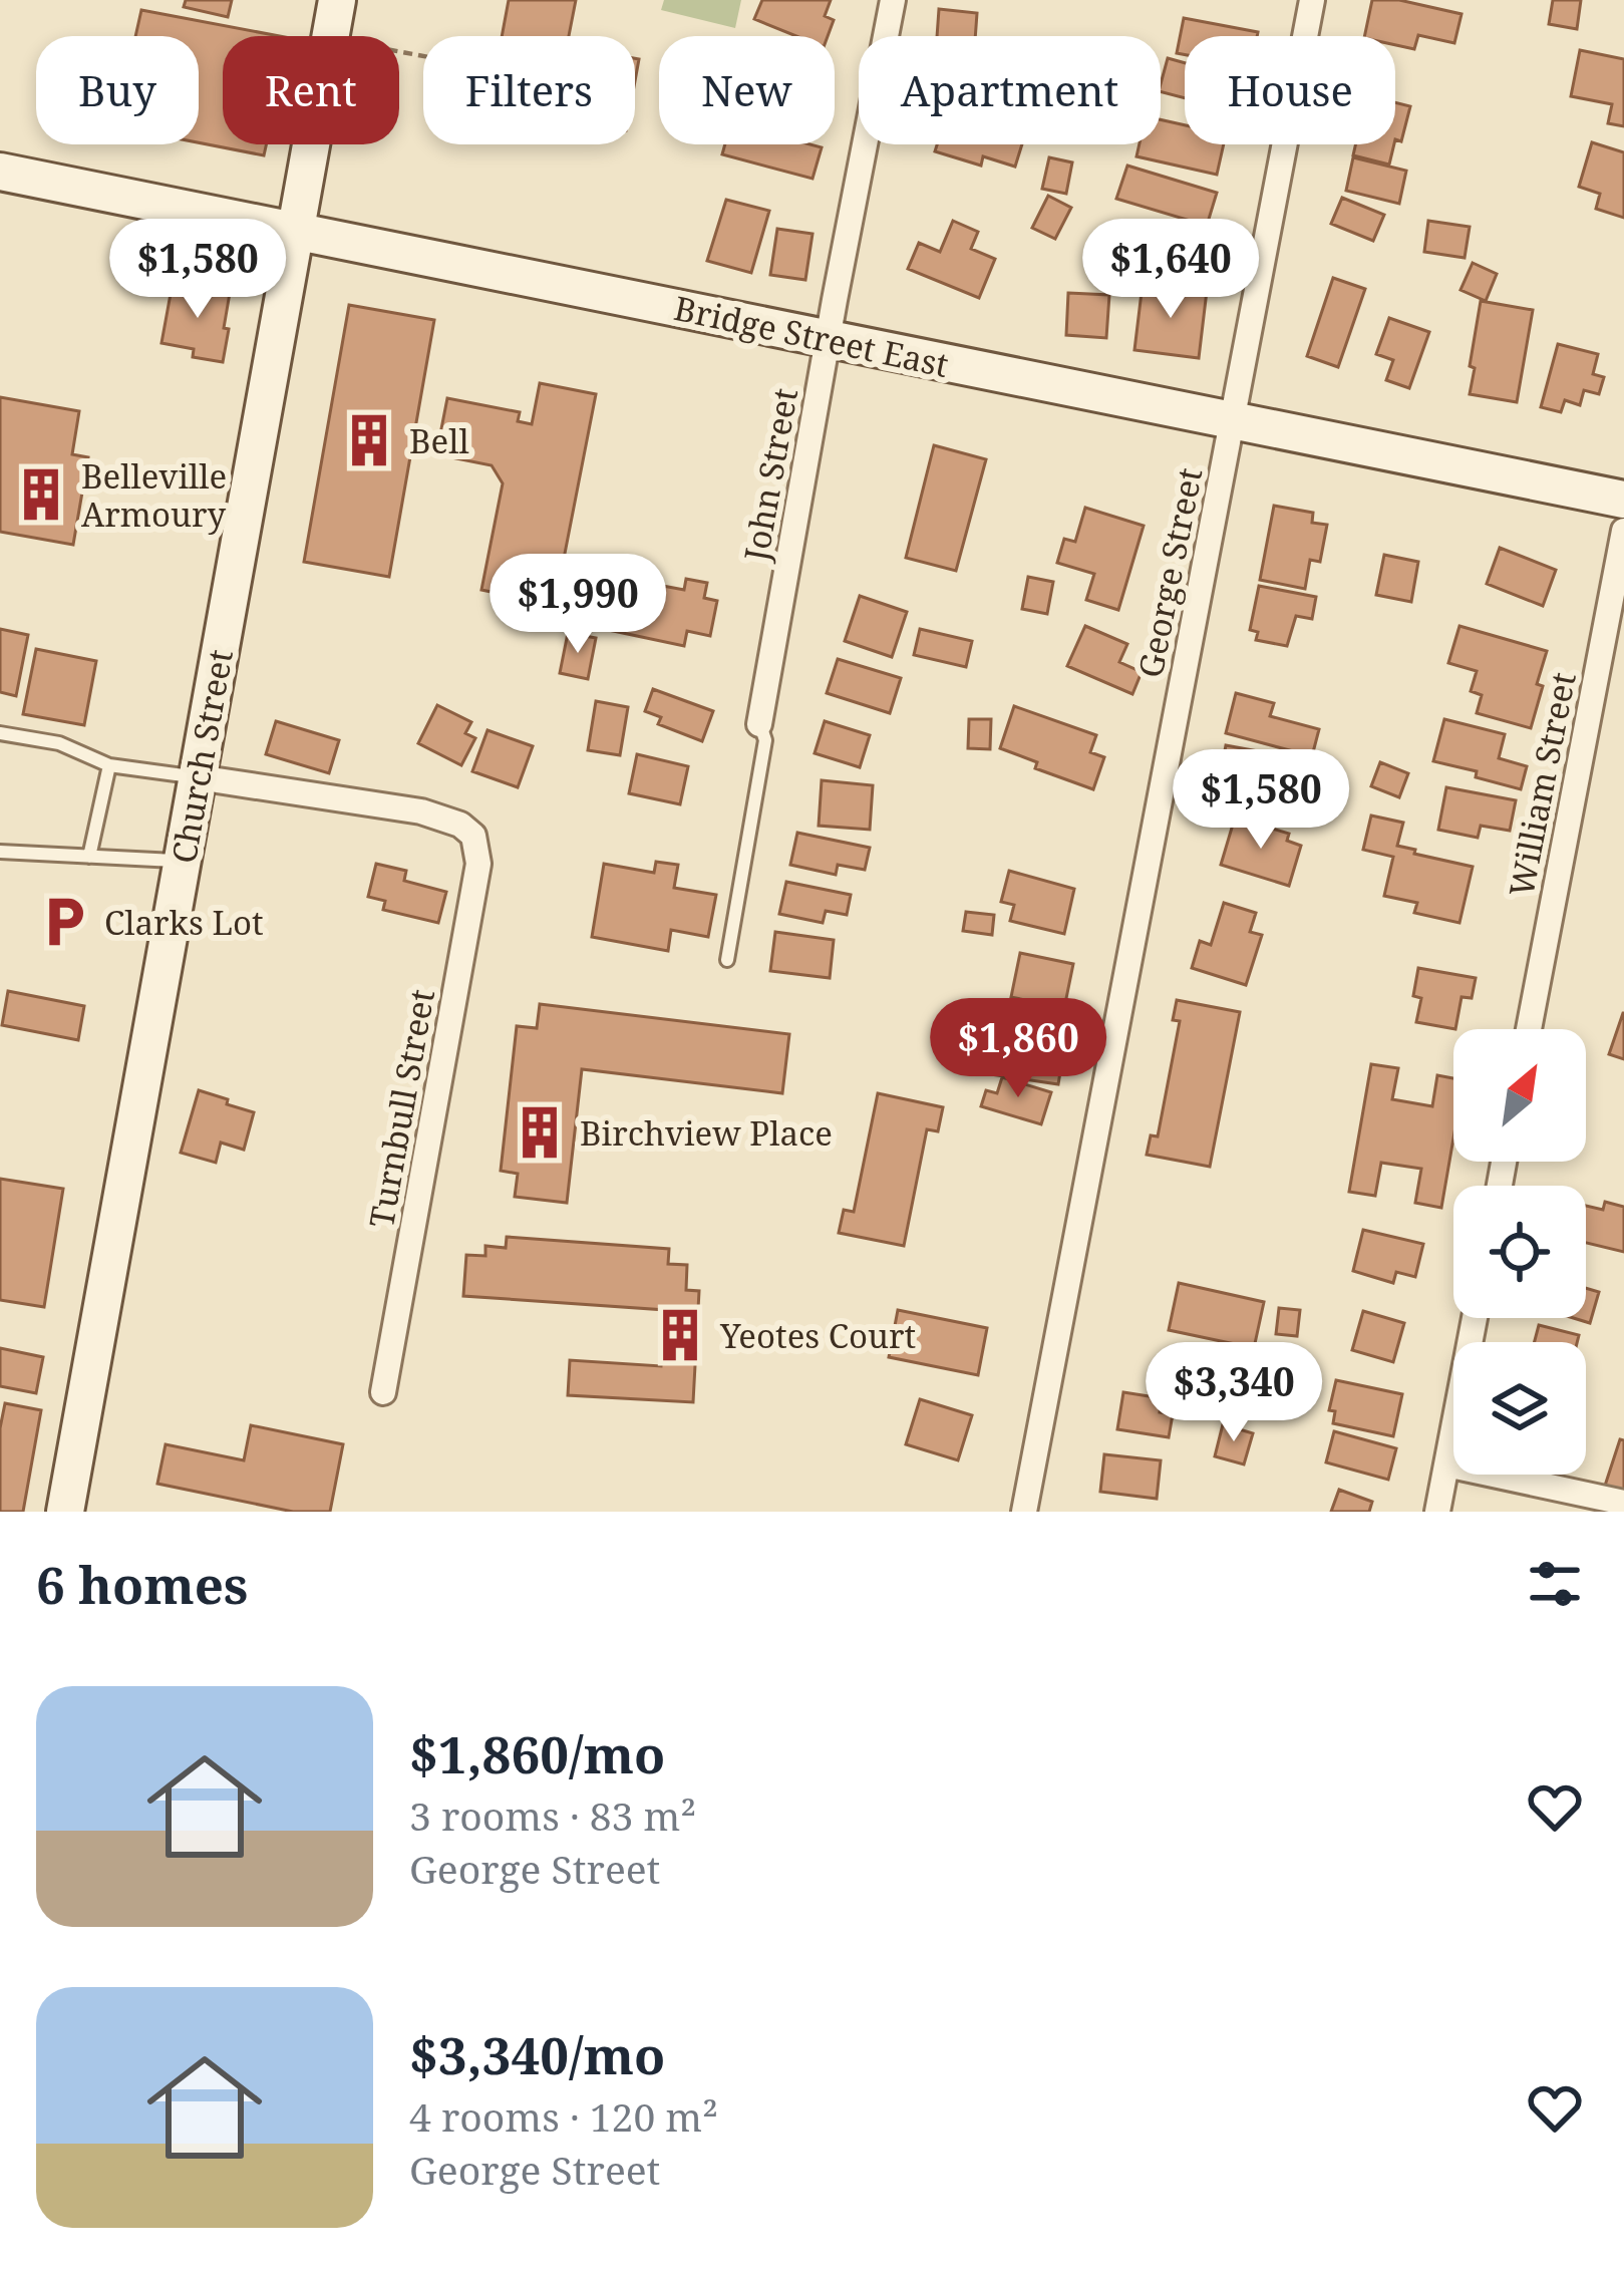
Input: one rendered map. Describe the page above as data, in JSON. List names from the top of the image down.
{
  "streets": {
    "street": [
      "Bridge Street East",
      "John Street",
      "George Street",
      "Church Street",
      "William Street",
      "Turnbull Street"
    ]
  },
  "crossings": [
    ["Bridge Street East", "John Street"],
    ["Bridge Street East", "George Street"],
    ["Bridge Street East", "Church Street"],
    ["Church Street", "Turnbull Street"]
  ],
  "places": {
    "building": [
      "Bell",
      "Belleville Armoury",
      "Birchview Place",
      "Yeotes Court"
    ],
    "parking": ["Clarks Lot"]
  },
  "north": "top right",
  "page": {
    "chip": [
      "Buy",
      "Rent",
      "Filters",
      "New",
      "Apartment",
      "House"
    ],
    "price": [
      "$1,580",
      "$1,640",
      "$1,990",
      "$1,580",
      "$1,860",
      "$3,340"
    ],
    "heading": "6 homes",
    "list": [
      {
        "name": "$1,860/mo",
        "note": "3 rooms · 83 m² · George Street"
      },
      {
        "name": "$3,340/mo",
        "note": "4 rooms · 120 m² · George Street"
      }
    ]
  }
}
